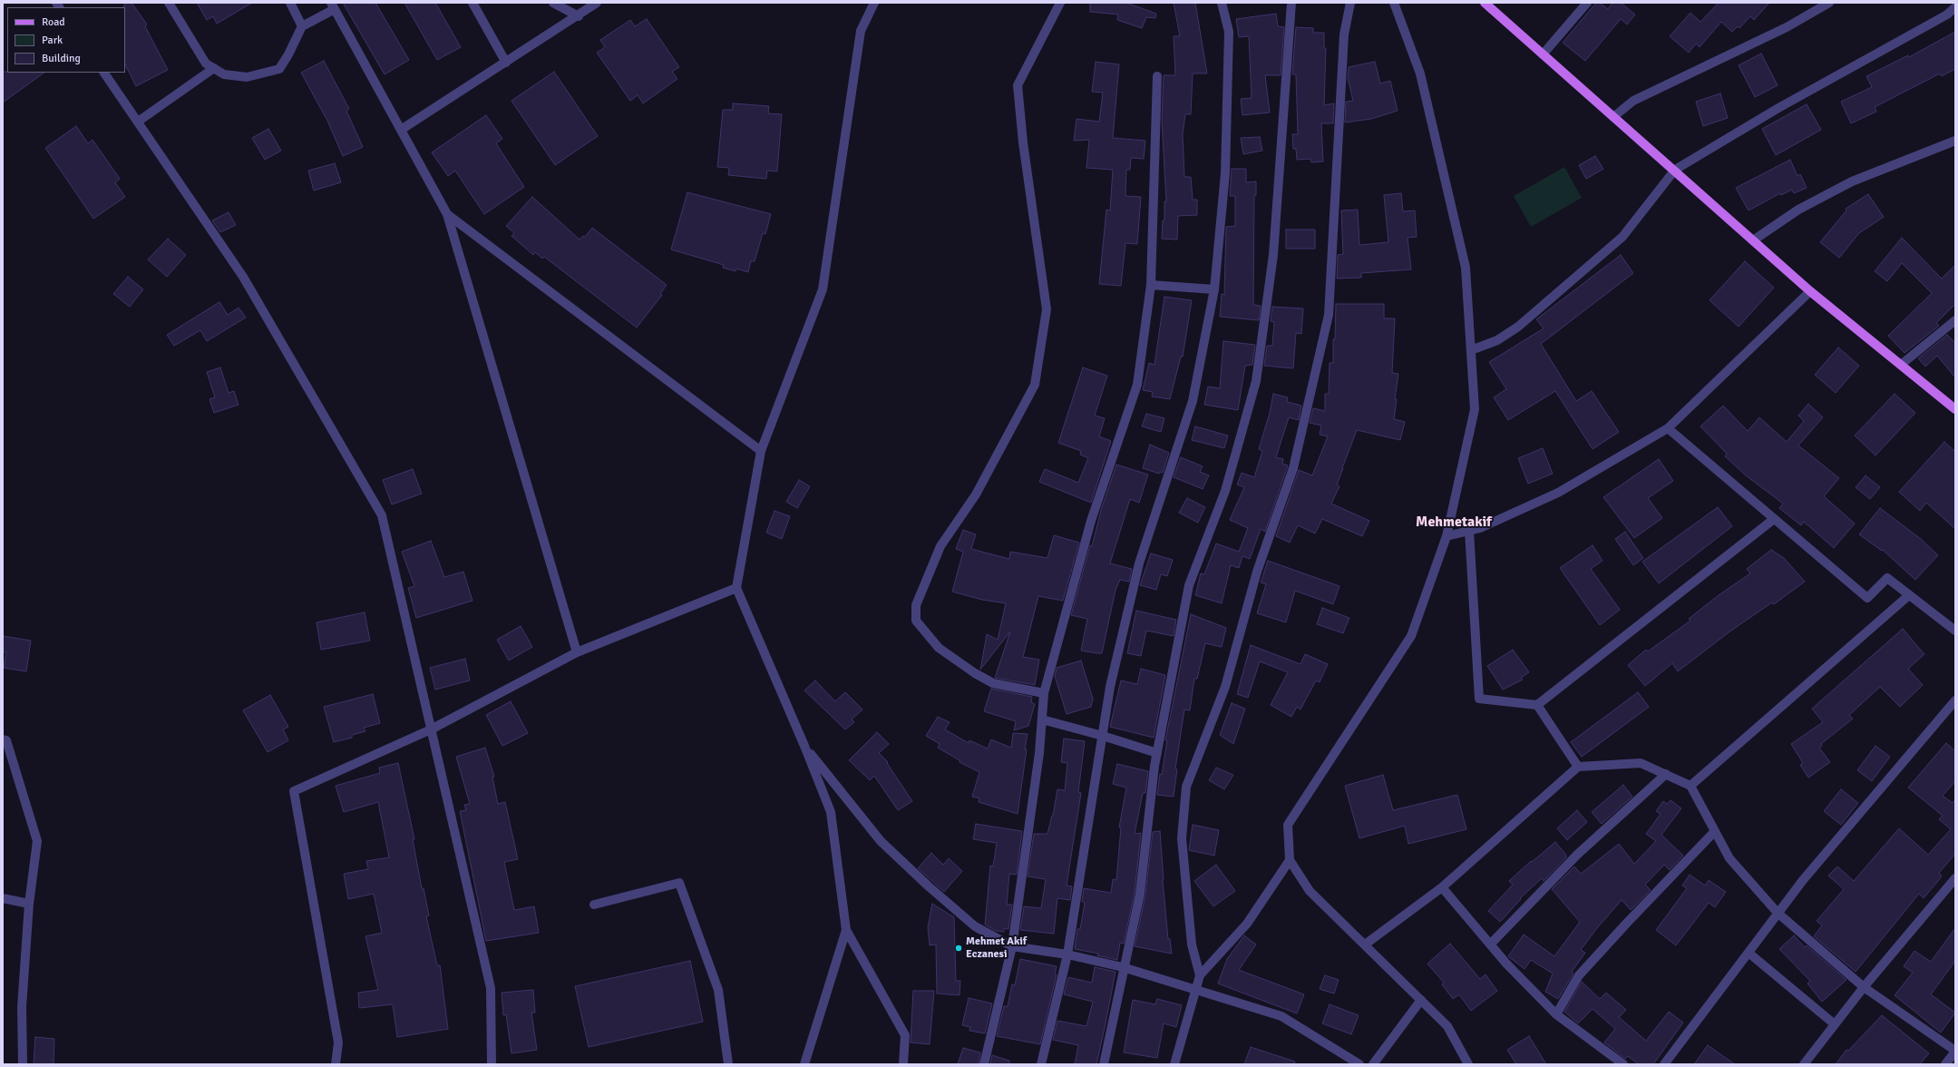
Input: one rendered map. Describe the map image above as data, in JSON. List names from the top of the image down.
{
  "districts": ["Mehmetakif"],
  "places": ["Mehmet Akif Eczanesi"],
  "legend": ["Road", "Park", "Building"]
}
